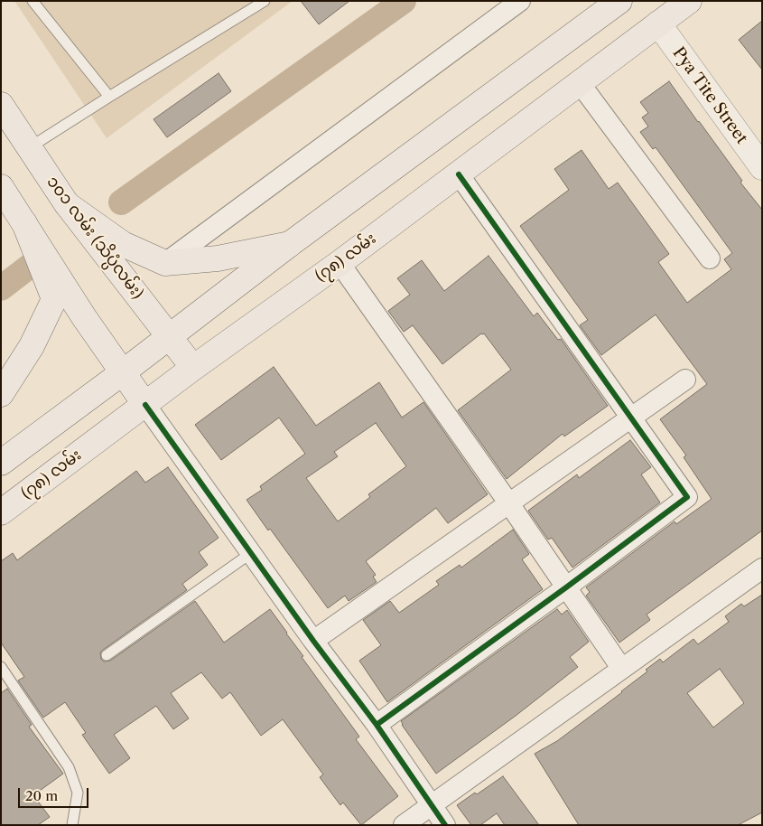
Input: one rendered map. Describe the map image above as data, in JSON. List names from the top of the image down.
{
  "streets": {
    "main road": ["၁၀၁ လမ်း (သိပ္ပံလမ်း)", "(၇၈) လမ်း"],
    "street": ["Pya Tite Street"]
  },
  "crossings": [
    ["Pya Tite Street", "(၇၈) လမ်း"],
    ["၁၀၁ လမ်း (သိပ္ပံလမ်း)", "(၇၈) လမ်း"]
  ],
  "scale_bar": "20 m"
}
